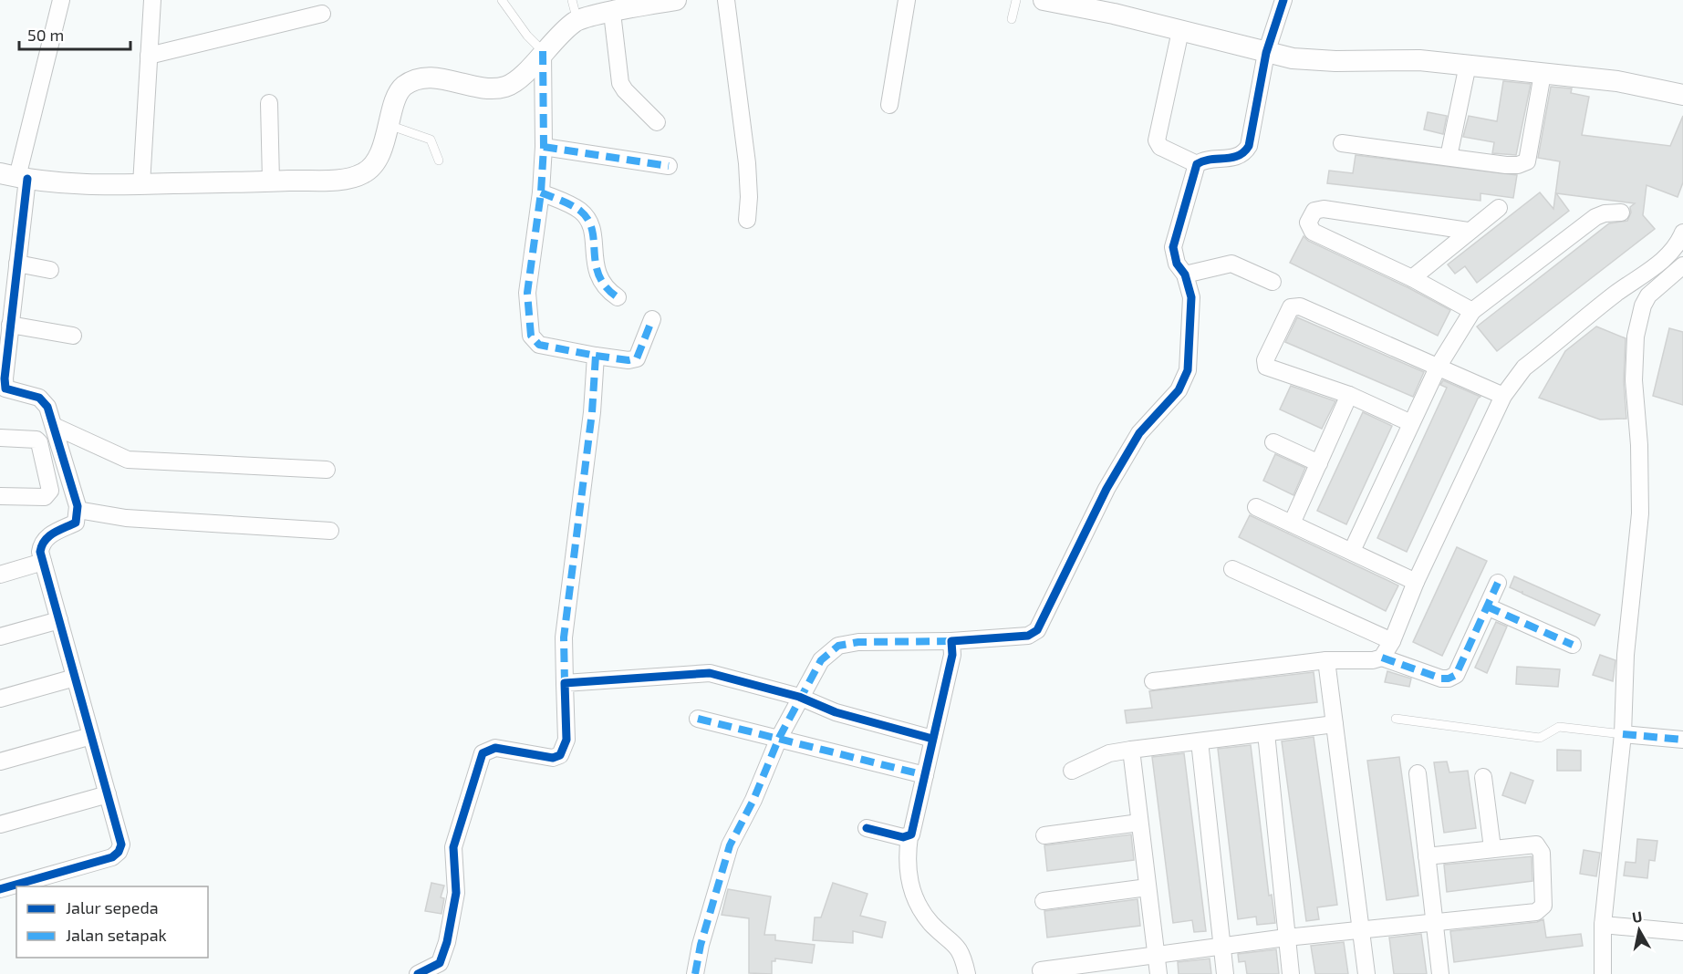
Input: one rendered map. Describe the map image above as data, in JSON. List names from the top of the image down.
{
  "legend": ["Jalur sepeda", "Jalan setapak"],
  "scale_bar": "50 m",
  "north": "top"
}
